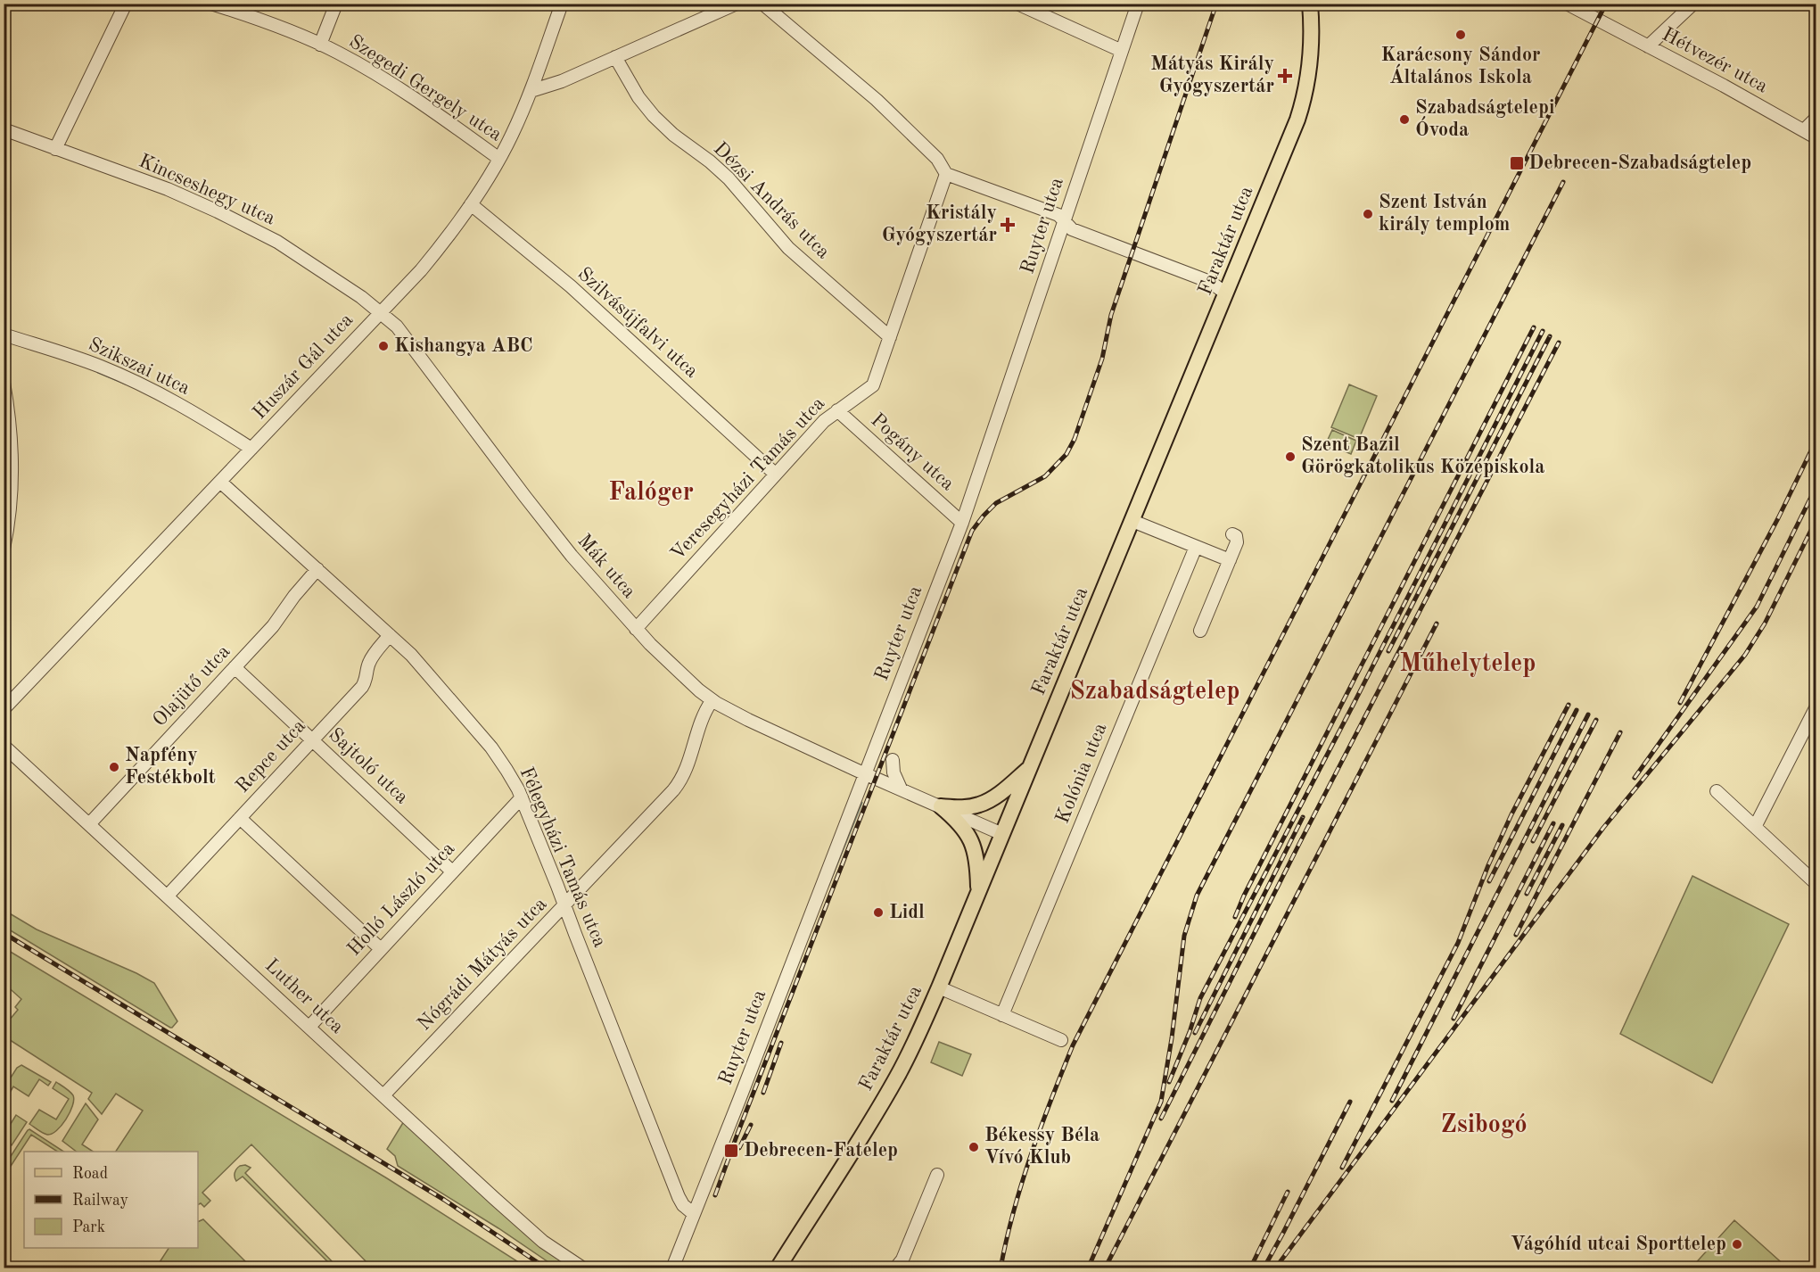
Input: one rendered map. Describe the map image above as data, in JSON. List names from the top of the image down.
{
  "streets": {
    "main road": ["Faraktár utca"],
    "street": [
      "Hétvezér utca",
      "Szegedi Gergely utca",
      "Kincseshegy utca",
      "Dézsi András utca",
      "Ruyter utca",
      "Szilvásújfalvi utca",
      "Szikszai utca",
      "Huszár Gál utca",
      "Pogány utca",
      "Veresegyházi Tamás utca",
      "Mák utca",
      "Olajütő utca",
      "Repce utca",
      "Sajtoló utca",
      "Kolónia utca",
      "Félegyházi Tamás utca",
      "Holló László utca",
      "Nógrádi Mátyás utca",
      "Luther utca"
    ]
  },
  "crossings": [
    ["Szegedi Gergely utca", "Huszár Gál utca"],
    ["Kincseshegy utca", "Huszár Gál utca"],
    ["Kincseshegy utca", "Mák utca"],
    ["Dézsi András utca", "Veresegyházi Tamás utca"],
    ["Ruyter utca", "Pogány utca"],
    ["Ruyter utca", "Mák utca"],
    ["Ruyter utca", "Félegyházi Tamás utca"],
    ["Faraktár utca", "Mák utca"],
    ["Szilvásújfalvi utca", "Huszár Gál utca"],
    ["Szilvásújfalvi utca", "Veresegyházi Tamás utca"],
    ["Szikszai utca", "Huszár Gál utca"],
    ["Huszár Gál utca", "Mák utca"],
    ["Huszár Gál utca", "Félegyházi Tamás utca"],
    ["Pogány utca", "Veresegyházi Tamás utca"],
    ["Veresegyházi Tamás utca", "Mák utca"],
    ["Mák utca", "Nógrádi Mátyás utca"],
    ["Olajütő utca", "Sajtoló utca"],
    ["Olajütő utca", "Félegyházi Tamás utca"],
    ["Olajütő utca", "Luther utca"],
    ["Repce utca", "Sajtoló utca"],
    ["Repce utca", "Félegyházi Tamás utca"],
    ["Repce utca", "Luther utca"],
    ["Sajtoló utca", "Holló László utca"],
    ["Félegyházi Tamás utca", "Holló László utca"],
    ["Félegyházi Tamás utca", "Nógrádi Mátyás utca"],
    ["Holló László utca", "Luther utca"],
    ["Nógrádi Mátyás utca", "Luther utca"]
  ],
  "districts": [
    "Falóger",
    "Műhelytelep",
    "Szabadságtelep",
    "Zsibogó"
  ],
  "places": {
    "other": [
      "Karácsony Sándor Általános Iskola",
      "Szabadságtelepi Óvoda",
      "Szent István király templom",
      "Kishangya ABC",
      "Szent Bazil Görögkatolikus Középiskola",
      "Napfény Festékbolt",
      "Lidl",
      "Békessy Béla Vívó Klub",
      "Vágóhíd utcai Sporttelep"
    ],
    "health": ["Mátyás Király Gyógyszertár", "Kristály Gyógyszertár"],
    "transit": ["Debrecen-Szabadságtelep", "Debrecen-Fatelep"]
  },
  "legend": ["Road", "Railway", "Park"]
}
